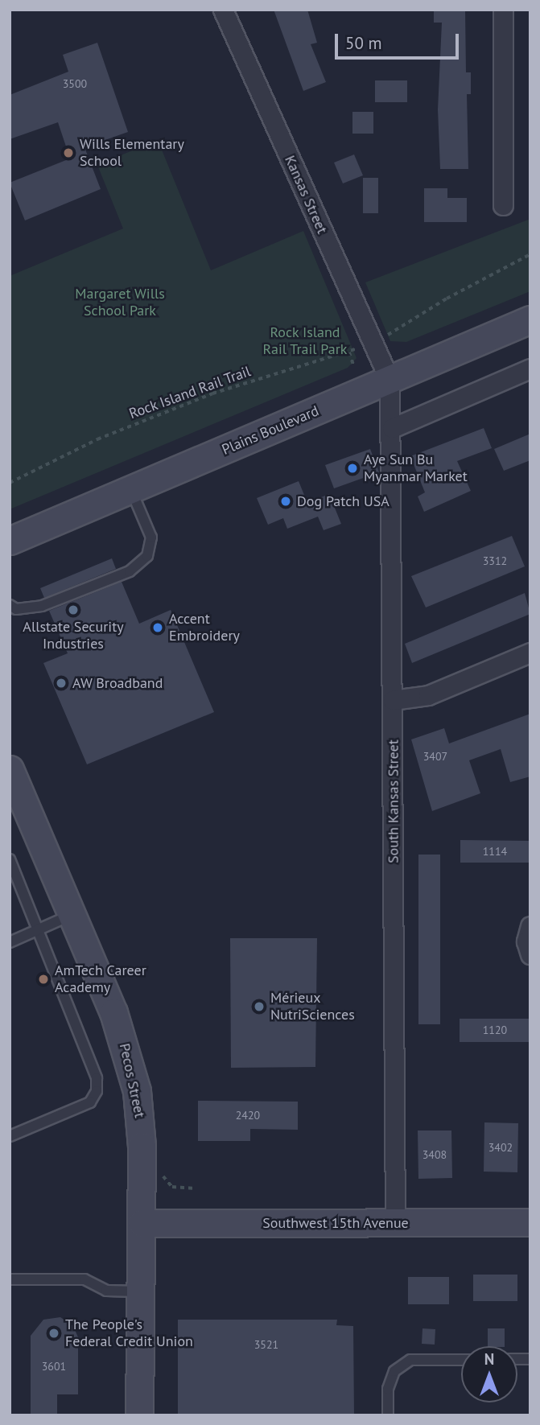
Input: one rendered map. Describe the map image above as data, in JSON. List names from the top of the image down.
{
  "streets": {
    "main road": ["Plains Boulevard", "Pecos Street", "Southwest 15th Avenue"],
    "street": ["Kansas Street", "South Kansas Street"],
    "path": ["Rock Island Rail Trail"]
  },
  "crossings": [
    ["Kansas Street", "Rock Island Rail Trail"],
    ["Kansas Street", "Plains Boulevard"],
    ["Kansas Street", "South Kansas Street"],
    ["Plains Boulevard", "South Kansas Street"],
    ["South Kansas Street", "Southwest 15th Avenue"],
    ["Pecos Street", "Southwest 15th Avenue"]
  ],
  "parks": ["Margaret Wills School Park", "Rock Island Rail Trail Park"],
  "places": [
    "Wills Elementary School",
    "Aye Sun Bu Myanmar Market",
    "Dog Patch USA",
    "Allstate Security Industries",
    "Accent Embroidery",
    "AW Broadband",
    "AmTech Career Academy",
    "Mérieux NutriSciences",
    "The People's Federal Credit Union"
  ],
  "house_numbers": [
    "3500",
    "3312",
    "3407",
    "1114",
    "1120",
    "2420",
    "3402",
    "3408",
    "3521",
    "3601"
  ],
  "scale_bar": "50 m",
  "north": "top"
}
